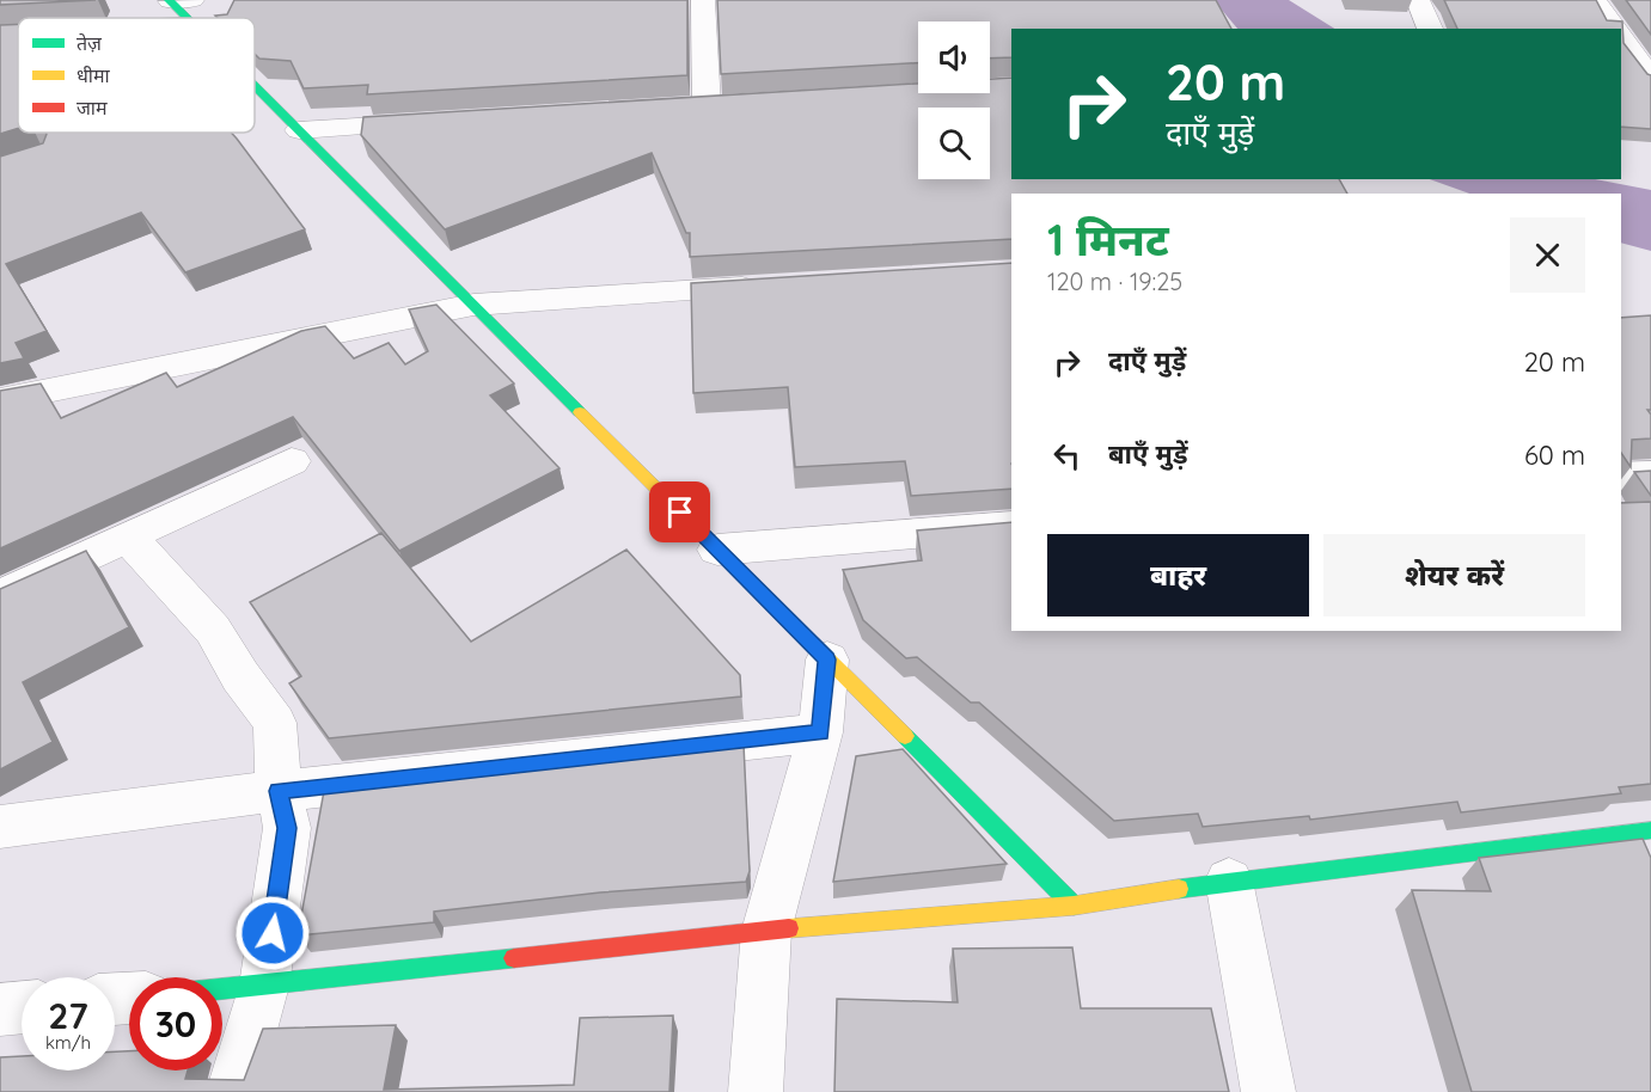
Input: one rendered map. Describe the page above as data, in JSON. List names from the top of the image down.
{
  "legend": ["तेज़", "धीमा", "जाम"],
  "page": {
    "turn": ["20 m", "दाएँ मुड़ें"],
    "heading": ["1 मिनट", "120 m · 19:25"],
    "list": [
      {
        "name": "दाएँ मुड़ें",
        "value": "20 m"
      },
      {
        "name": "बाएँ मुड़ें",
        "value": "60 m"
      }
    ],
    "buttons": ["बाहर", "शेयर करें"],
    "speed": "27 km/h",
    "limit": "30"
  }
}
